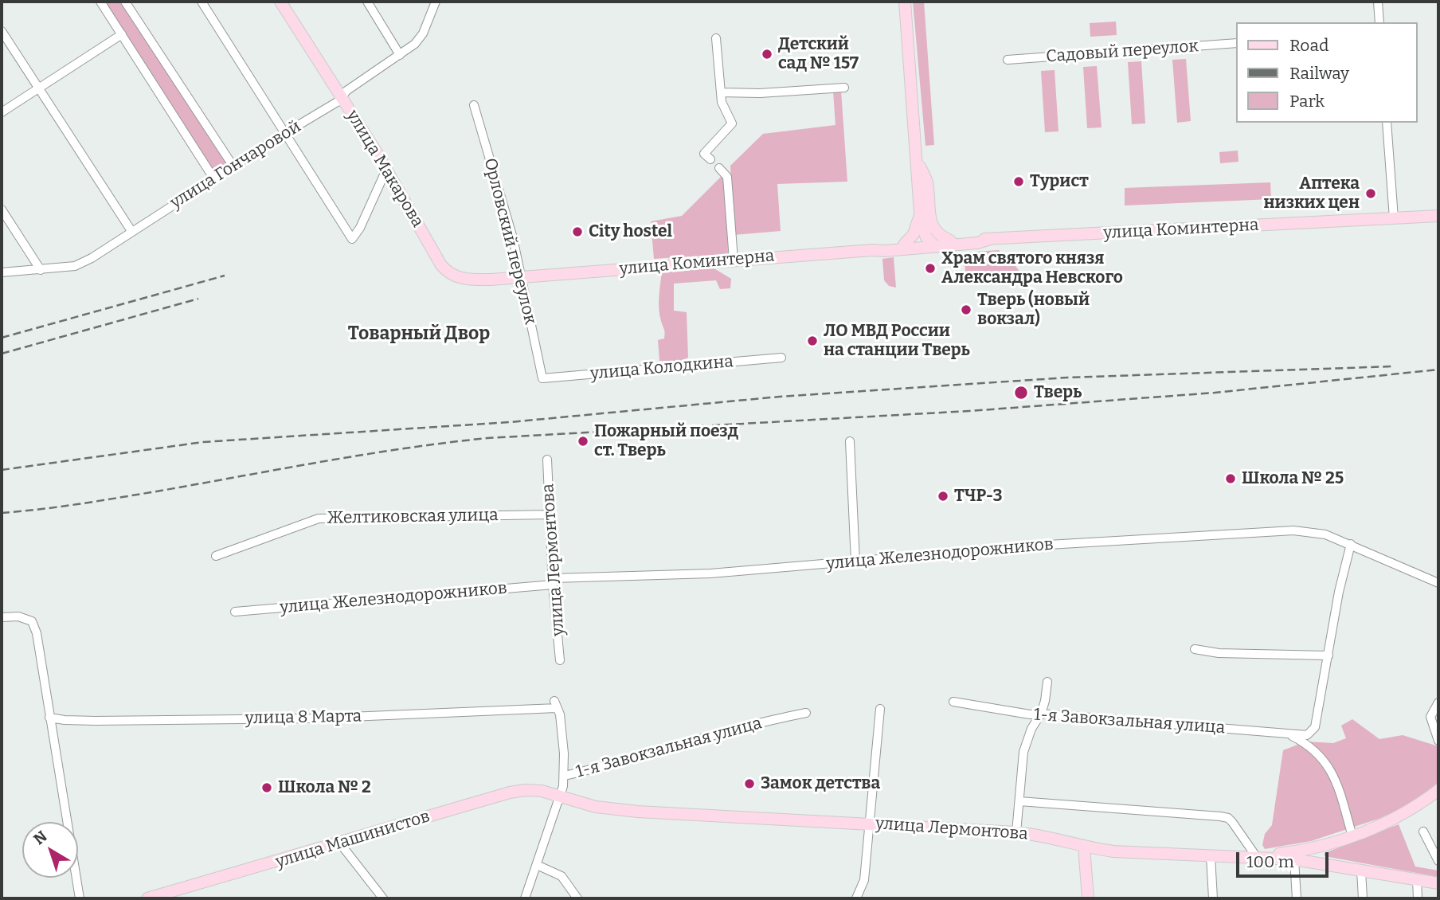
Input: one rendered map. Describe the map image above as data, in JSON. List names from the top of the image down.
{
  "streets": {
    "main road": [
      "улица Макарова",
      "улица Коминтерна",
      "улица Лермонтова",
      "улица Машинистов"
    ],
    "street": [
      "Садовый переулок",
      "улица Гончаровой",
      "Орловский переулок",
      "улица Колодкина",
      "Желтиковская улица",
      "улица Железнодорожников",
      "улица 8 Марта",
      "1-я Завокзальная улица"
    ]
  },
  "crossings": [
    ["улица Гончаровой", "улица Макарова"],
    ["улица Макарова", "улица Коминтерна"],
    ["улица Макарова", "Орловский переулок"],
    ["улица Коминтерна", "Орловский переулок"],
    ["Орловский переулок", "улица Колодкина"],
    ["Желтиковская улица", "улица Лермонтова"],
    ["улица Железнодорожников", "улица Лермонтова"],
    ["улица Лермонтова", "улица Машинистов"],
    ["улица 8 Марта", "1-я Завокзальная улица"]
  ],
  "districts": ["Товарный Двор"],
  "places": [
    "Детский сад № 157",
    "Турист",
    "Аптека низких цен",
    "City hostel",
    "Храм святого князя Александра Невского",
    "Тверь (новый вокзал)",
    "ЛО МВД России на станции Тверь",
    "Тверь",
    "Пожарный поезд ст. Тверь",
    "Школа № 25",
    "ТЧР-3",
    "Замок детства",
    "Школа № 2"
  ],
  "legend": ["Road", "Railway", "Park"],
  "scale_bar": "100 m",
  "north": "top left"
}
